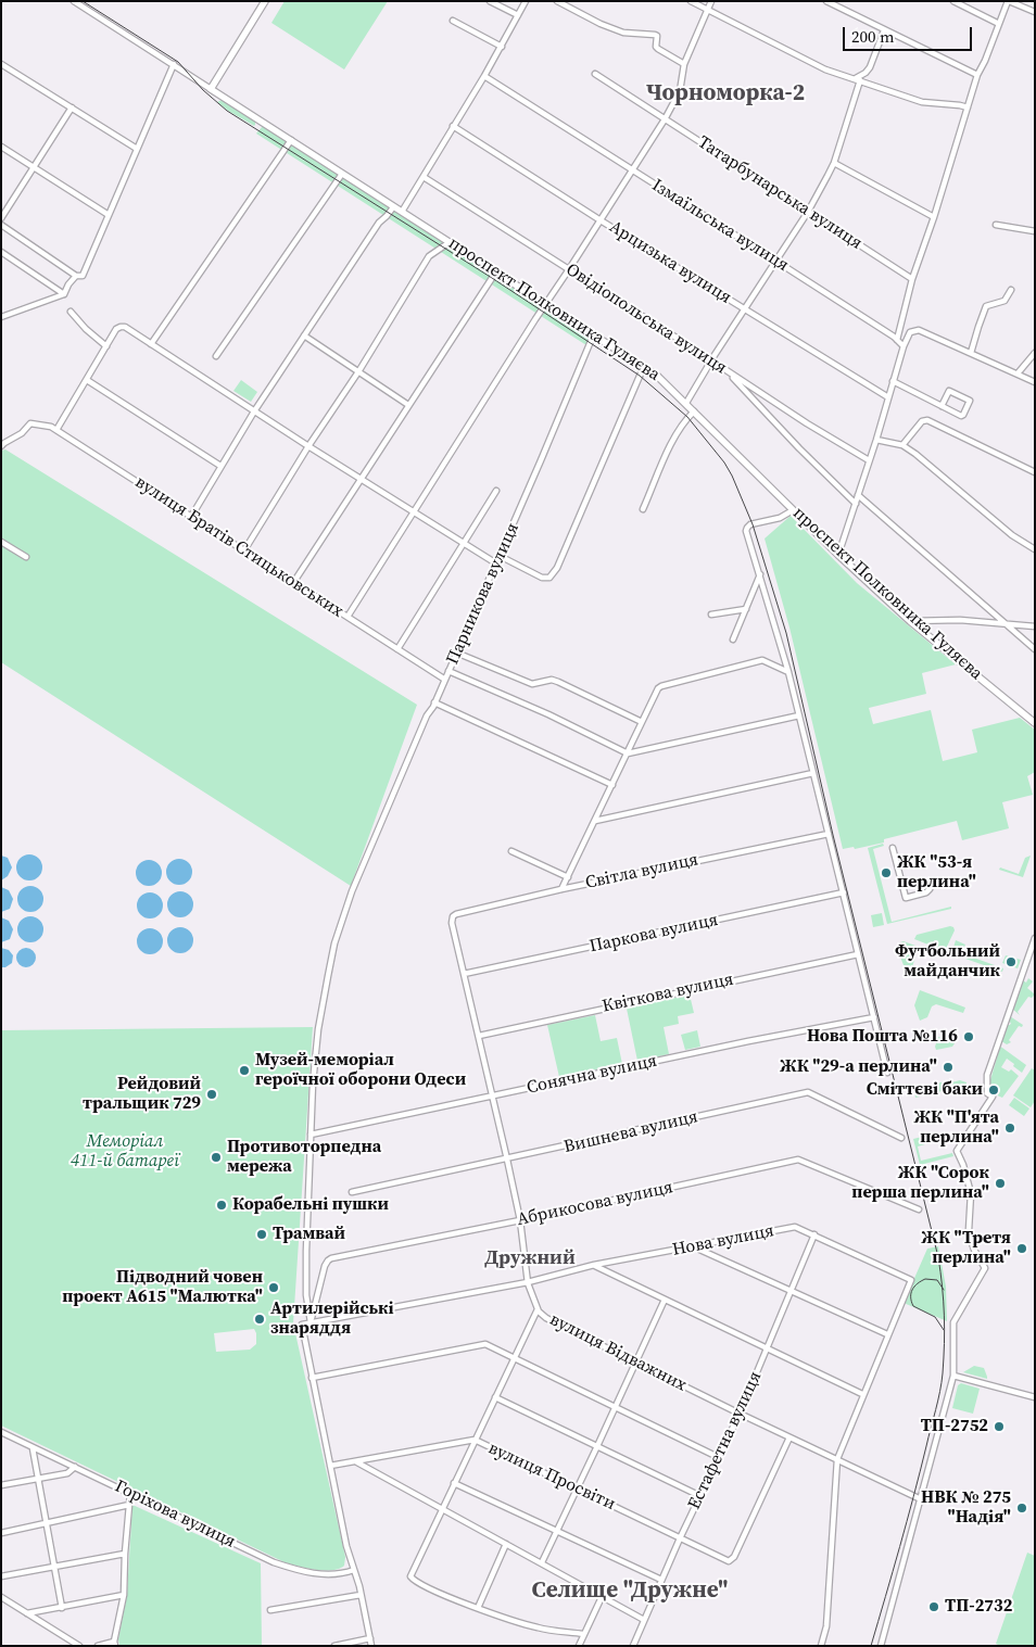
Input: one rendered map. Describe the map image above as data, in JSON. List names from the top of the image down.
{
  "streets": {
    "main road": ["проспект Полковника Гуляєва"],
    "street": [
      "Татарбунарська вулиця",
      "Ізмаїльська вулиця",
      "Арцизька вулиця",
      "Овідіопольська вулиця",
      "вулиця Братів Стицьковських",
      "Парникова вулиця",
      "Світла вулиця",
      "Паркова вулиця",
      "Квіткова вулиця",
      "Сонячна вулиця",
      "Вишнева вулиця",
      "Абрикосова вулиця",
      "Нова вулиця",
      "вулиця Відважних",
      "Естафетна вулиця",
      "вулиця Просвіти",
      "Горіхова вулиця"
    ]
  },
  "crossings": [
    ["проспект Полковника Гуляєва", "Парникова вулиця"],
    ["вулиця Братів Стицьковських", "Парникова вулиця"],
    ["Парникова вулиця", "Сонячна вулиця"],
    ["Парникова вулиця", "Абрикосова вулиця"],
    ["Парникова вулиця", "Нова вулиця"],
    ["Світла вулиця", "вулиця Відважних"],
    ["Паркова вулиця", "вулиця Відважних"],
    ["Квіткова вулиця", "вулиця Відважних"],
    ["Сонячна вулиця", "вулиця Відважних"],
    ["Вишнева вулиця", "вулиця Відважних"],
    ["Абрикосова вулиця", "Нова вулиця"],
    ["Абрикосова вулиця", "вулиця Відважних"],
    ["Нова вулиця", "вулиця Відважних"],
    ["Нова вулиця", "Естафетна вулиця"],
    ["вулиця Відважних", "Естафетна вулиця"],
    ["вулиця Відважних", "вулиця Просвіти"],
    ["Естафетна вулиця", "вулиця Просвіти"]
  ],
  "districts": ["Чорноморка-2", "Дружний", "Селище \"Дружне\""],
  "parks": ["Меморіал 411-й батареї"],
  "places": [
    "ЖК \"53-я перлина\"",
    "Футбольний майданчик",
    "Нова Пошта №116",
    "ЖК \"29-а перлина\"",
    "Музей-меморіал героїчної оборони Одеси",
    "Сміттєві баки",
    "Рейдовий тральщик 729",
    "ЖК \"П'ята перлина\"",
    "Противоторпедна мережа",
    "ЖК \"Сорок перша перлина\"",
    "Корабельні пушки",
    "Трамвай",
    "ЖК \"Третя перлина\"",
    "Підводний човен проект А615 \"Малютка\"",
    "Артилерійські знаряддя",
    "ТП-2752",
    "НВК № 275 \"Надія\"",
    "ТП-2732"
  ],
  "scale_bar": "200 m"
}
